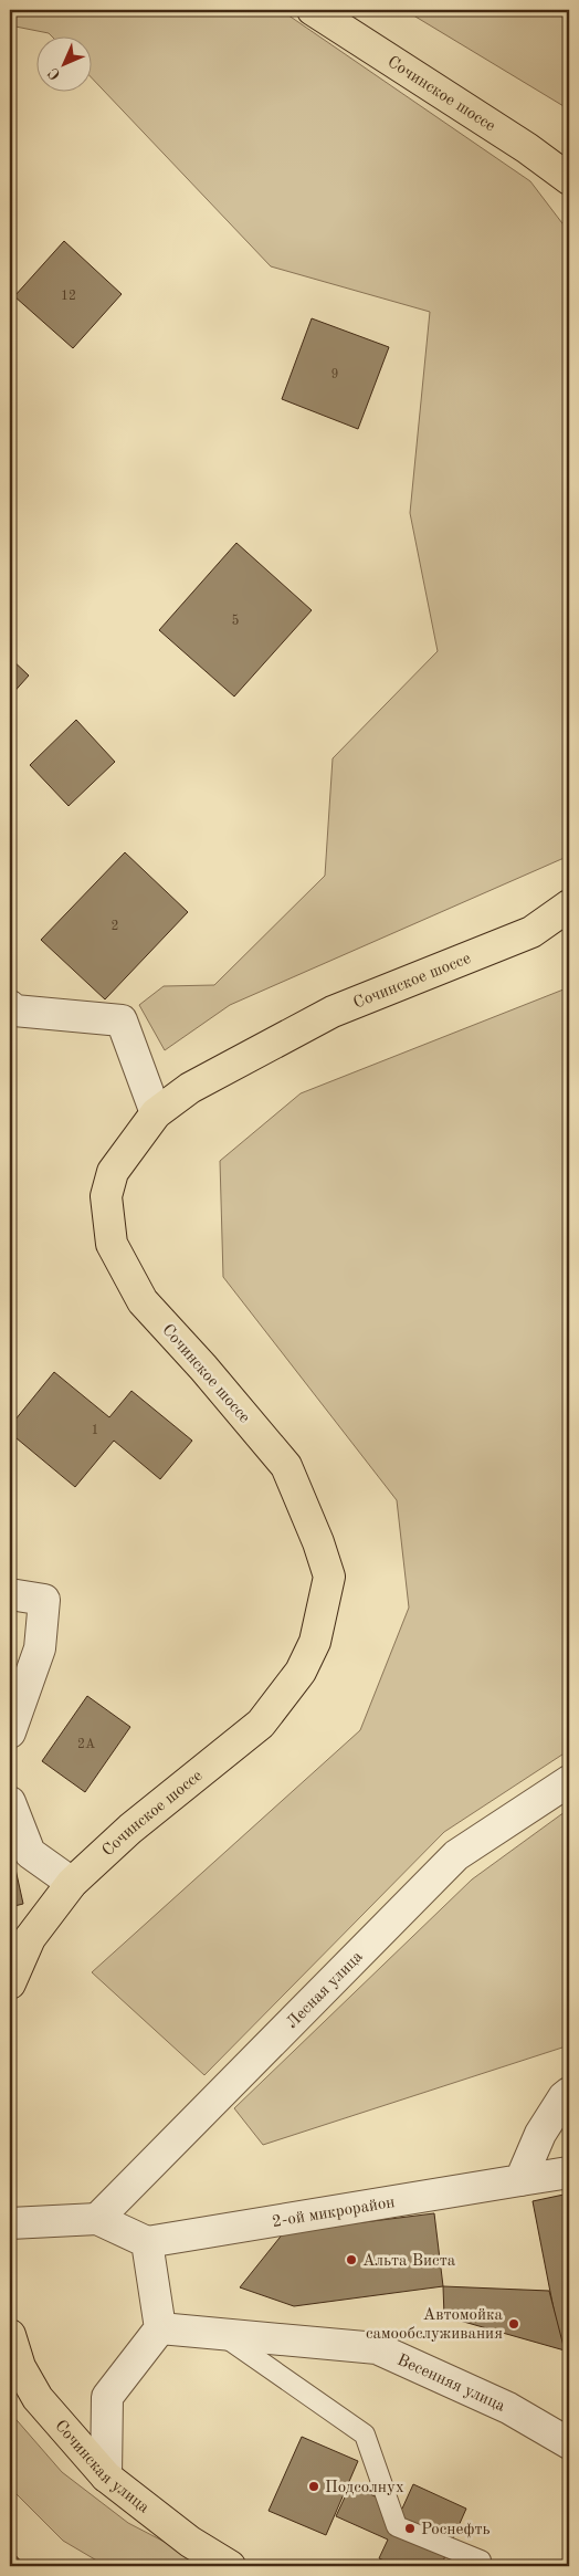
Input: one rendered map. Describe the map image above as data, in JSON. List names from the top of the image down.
{
  "streets": {
    "highway": ["Сочинское шоссе", "Сочинская улица"],
    "street": ["Лесная улица", "2-ой микрорайон", "Весенняя улица"]
  },
  "places": [
    "Альта Виста",
    "Автомойка самообслуживания",
    "Подсолнух",
    "Роснефть"
  ],
  "house_numbers": [
    "12",
    "9",
    "5",
    "2",
    "1",
    "2А"
  ],
  "north": "bottom left"
}
